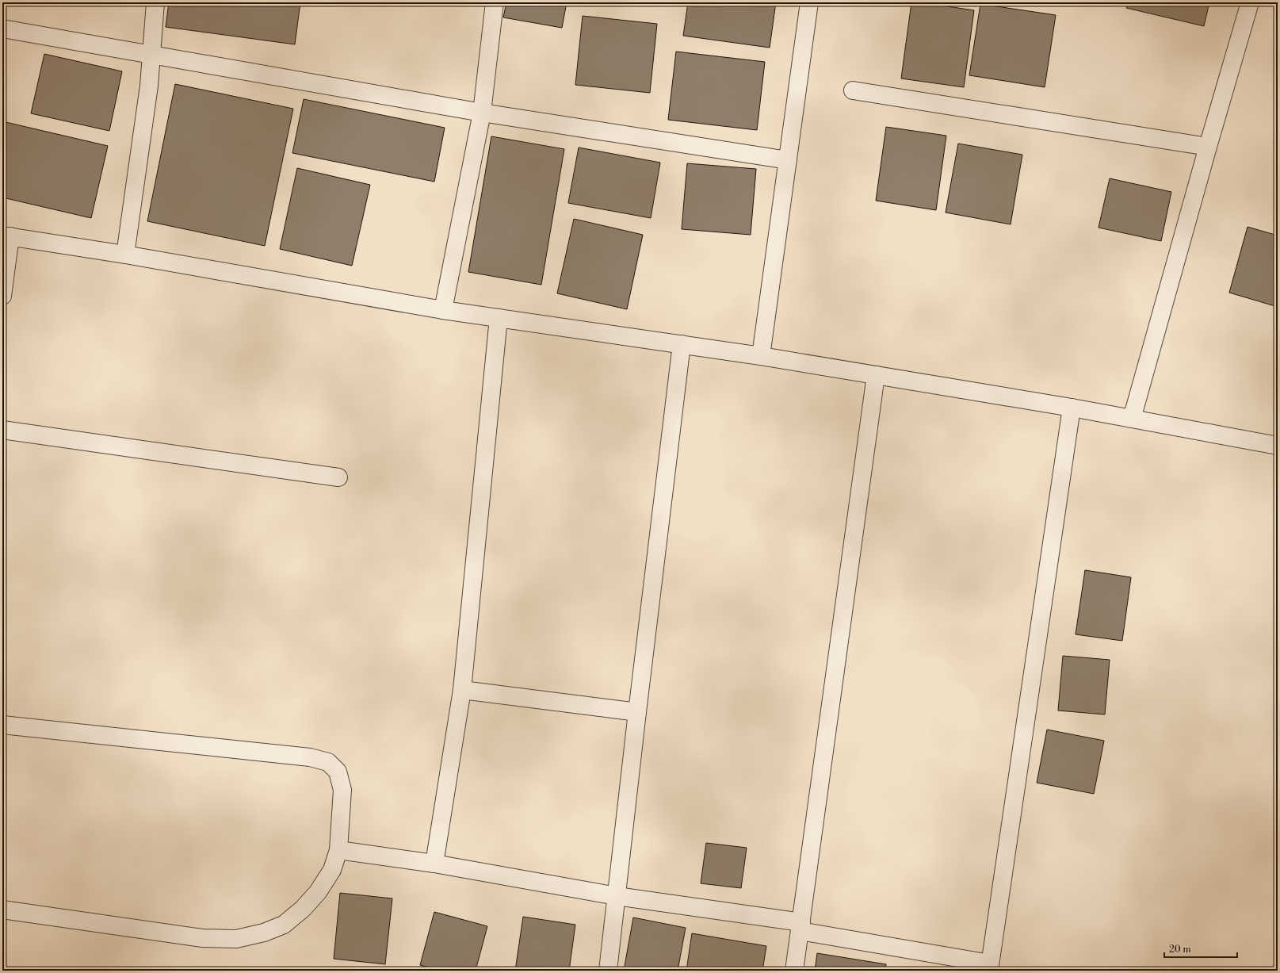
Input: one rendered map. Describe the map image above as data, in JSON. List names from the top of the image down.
{
  "scale_bar": "20 m"
}
